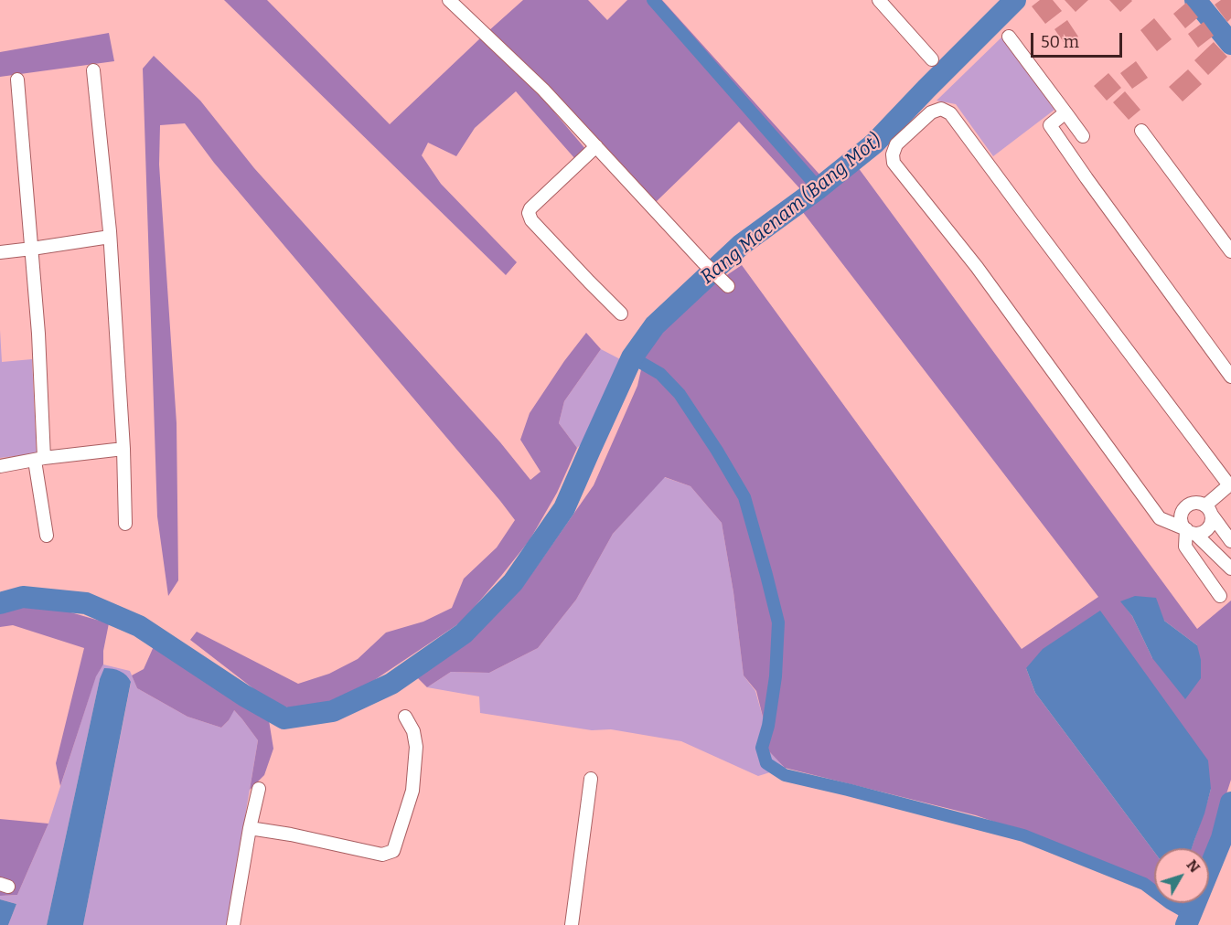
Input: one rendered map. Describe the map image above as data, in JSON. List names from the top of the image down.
{
  "water": ["Rang Maenam (Bang Mot)"],
  "scale_bar": "50 m",
  "north": "top right"
}
